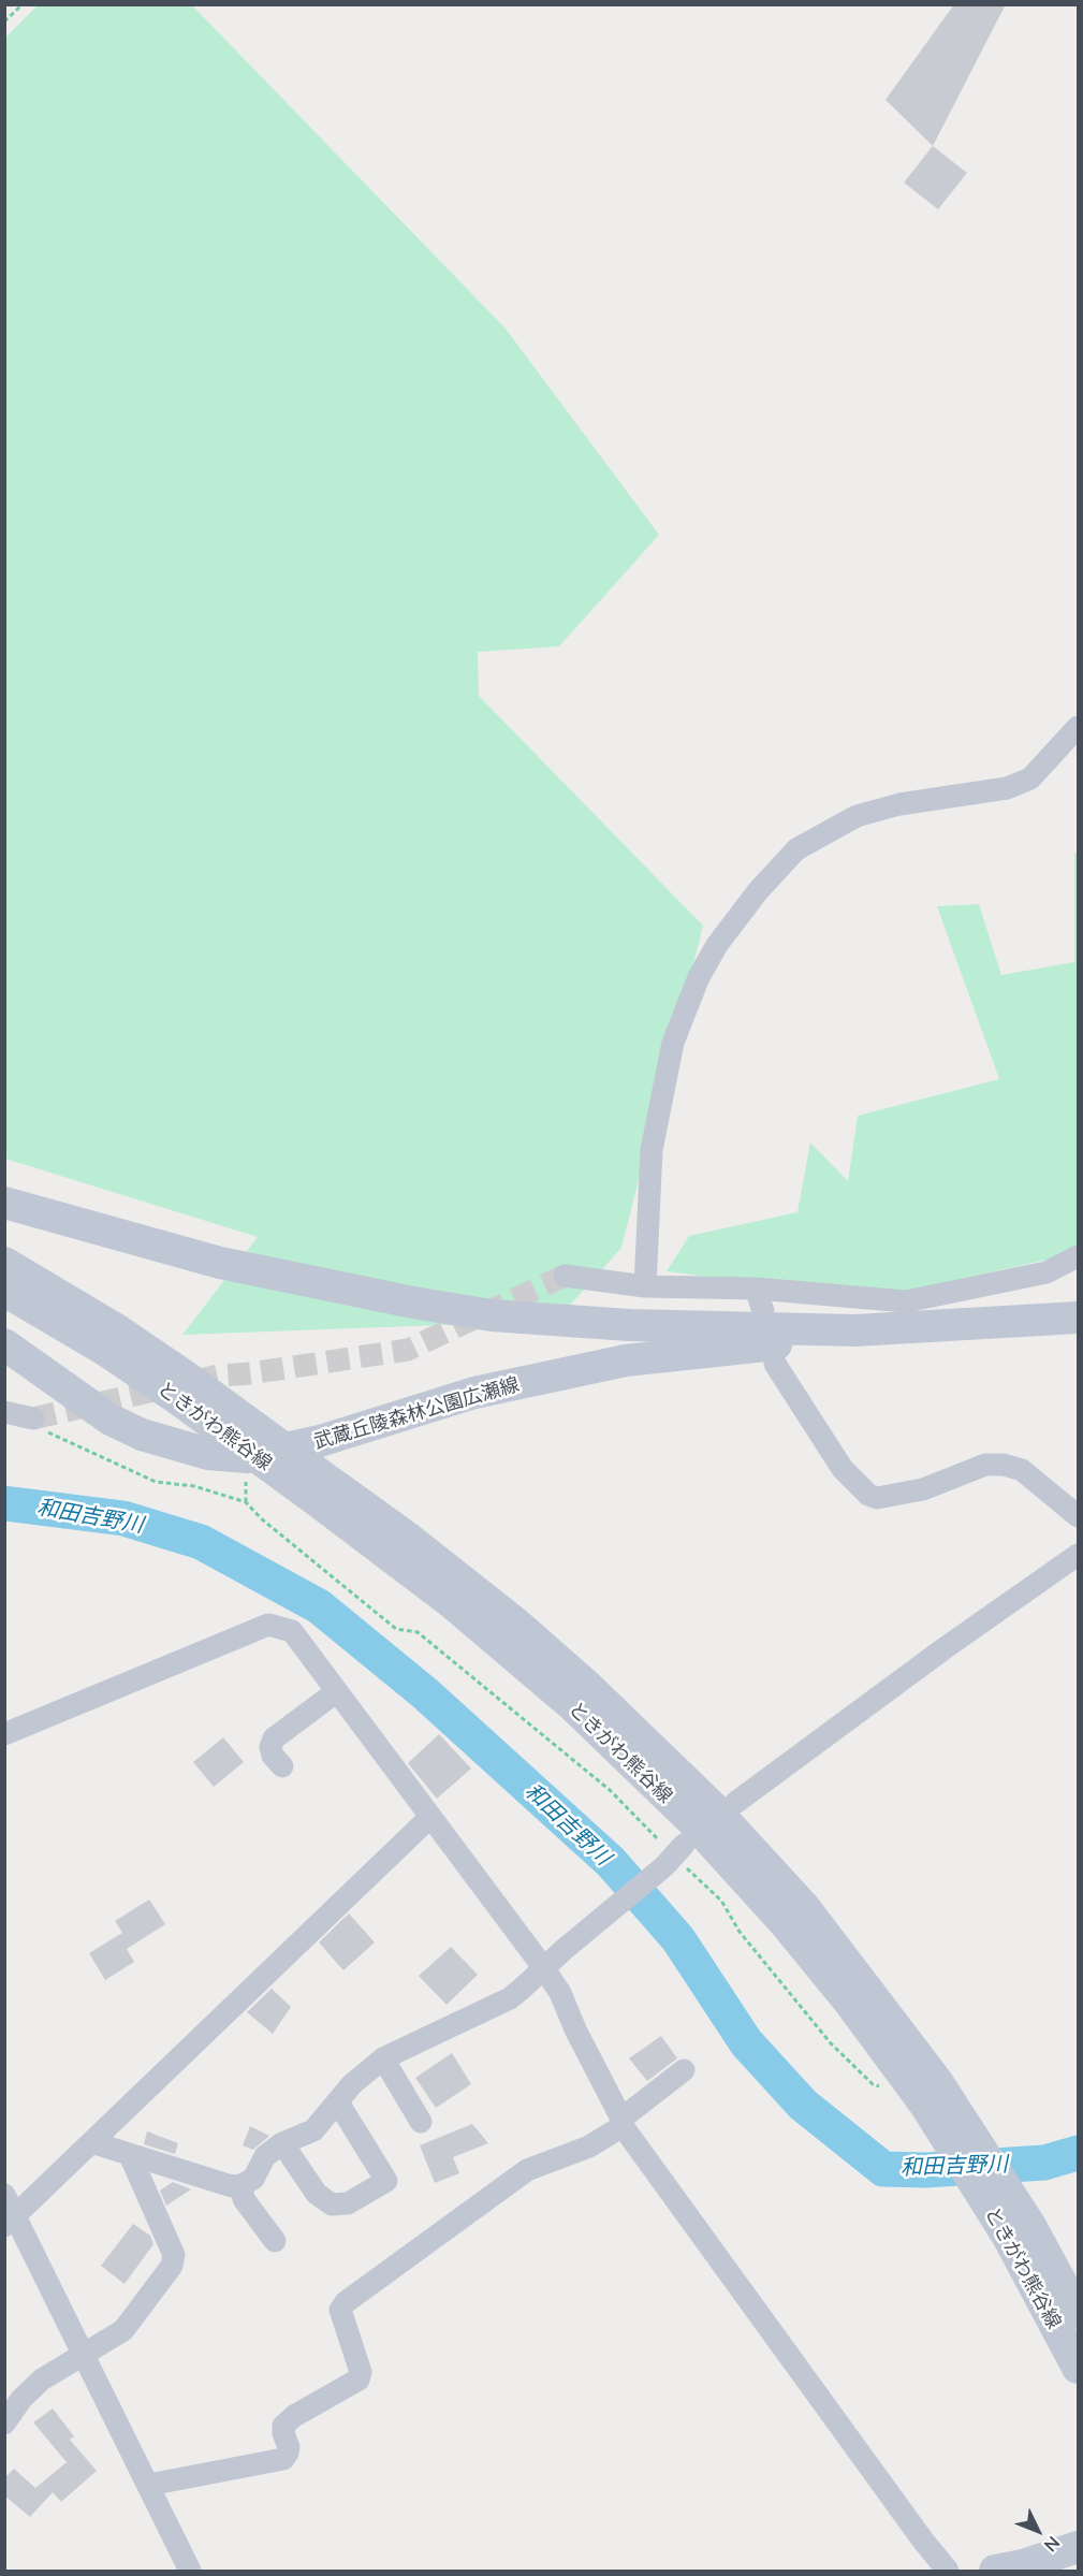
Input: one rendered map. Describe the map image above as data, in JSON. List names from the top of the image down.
{
  "streets": {
    "main road": ["武蔵丘陵森林公園広瀬線", "ときがわ熊谷線"]
  },
  "water": ["和田吉野川"],
  "north": "bottom right"
}
